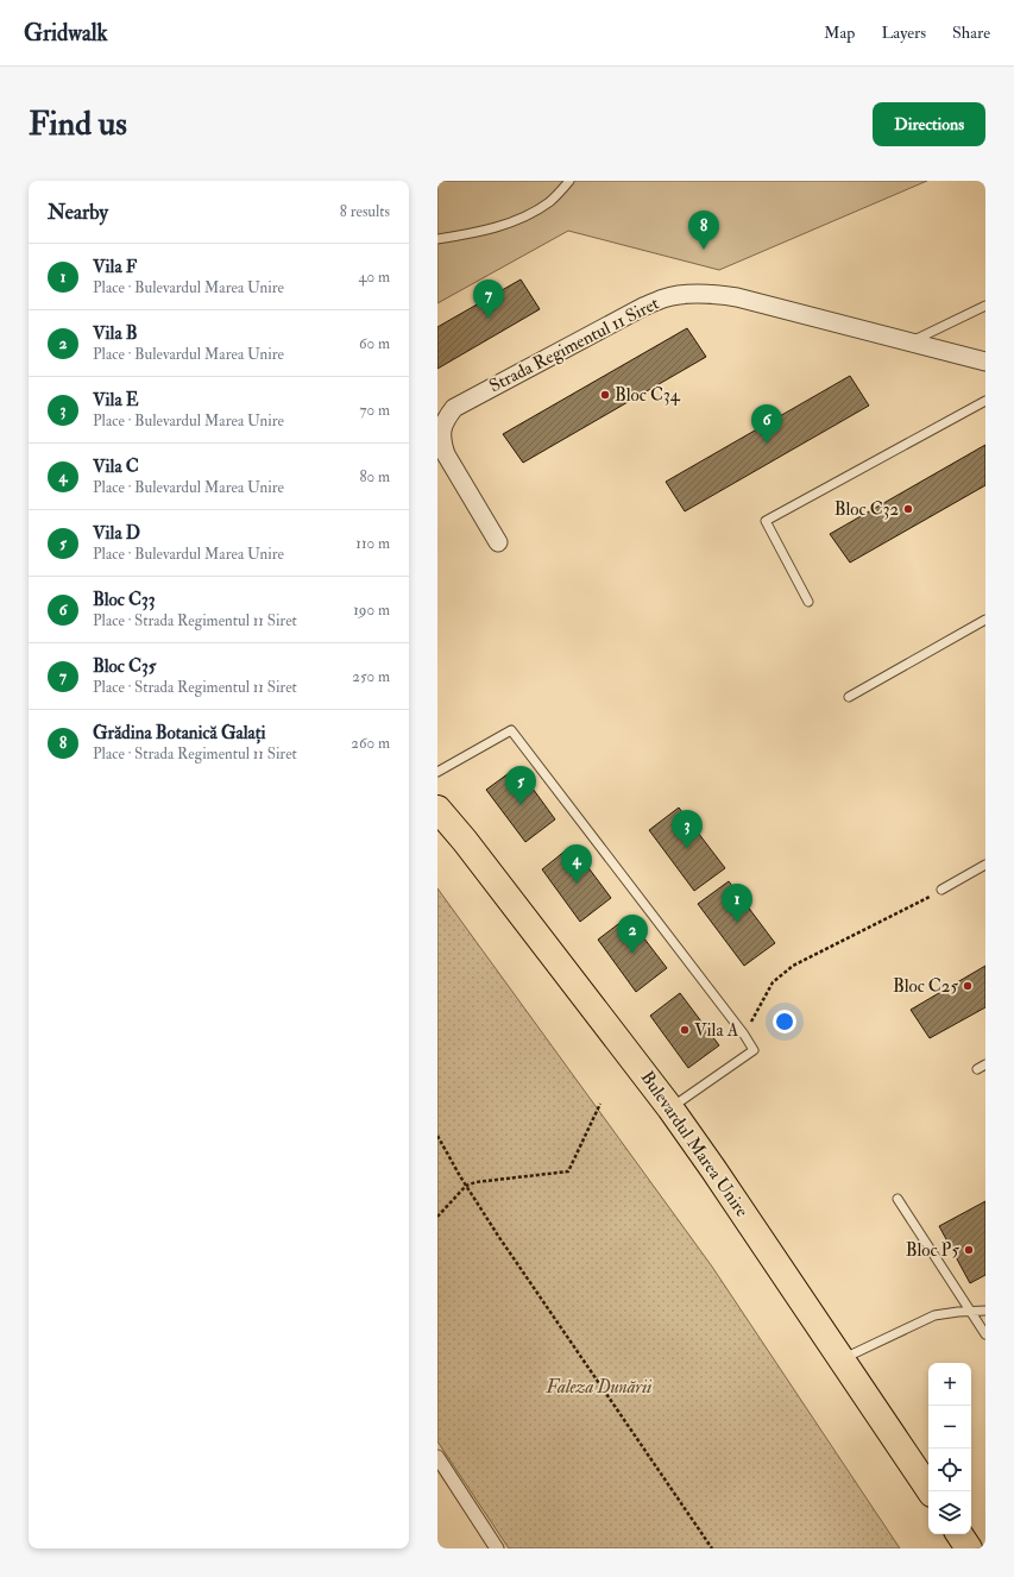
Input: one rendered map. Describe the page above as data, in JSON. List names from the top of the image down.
{
  "streets": {
    "main road": ["Bulevardul Marea Unire"],
    "street": ["Strada Regimentul 11 Siret"]
  },
  "parks": ["Faleza Dunării"],
  "places": [
    "Bloc C34",
    "Bloc C32",
    "Bloc C25",
    "Vila A",
    "Bloc P5"
  ],
  "page": {
    "header": "Gridwalk",
    "nav": ["Map", "Layers", "Share"],
    "buttons": "Directions",
    "title": "Find us",
    "heading": ["Nearby", "8 results"],
    "pins": [
      "8",
      "7",
      "6",
      "5",
      "3",
      "4",
      "1",
      "2"
    ],
    "list": [
      {
        "mark": "1",
        "name": "Vila F",
        "note": "Place · Bulevardul Marea Unire",
        "value": "40 m"
      },
      {
        "mark": "2",
        "name": "Vila B",
        "note": "Place · Bulevardul Marea Unire",
        "value": "60 m"
      },
      {
        "mark": "3",
        "name": "Vila E",
        "note": "Place · Bulevardul Marea Unire",
        "value": "70 m"
      },
      {
        "mark": "4",
        "name": "Vila C",
        "note": "Place · Bulevardul Marea Unire",
        "value": "80 m"
      },
      {
        "mark": "5",
        "name": "Vila D",
        "note": "Place · Bulevardul Marea Unire",
        "value": "110 m"
      },
      {
        "mark": "6",
        "name": "Bloc C33",
        "note": "Place · Strada Regimentul 11 Siret",
        "value": "190 m"
      },
      {
        "mark": "7",
        "name": "Bloc C35",
        "note": "Place · Strada Regimentul 11 Siret",
        "value": "250 m"
      },
      {
        "mark": "8",
        "name": "Grădina Botanică Galați",
        "note": "Place · Strada Regimentul 11 Siret",
        "value": "260 m"
      }
    ],
    "map_buttons": ["+", "−"]
  }
}
